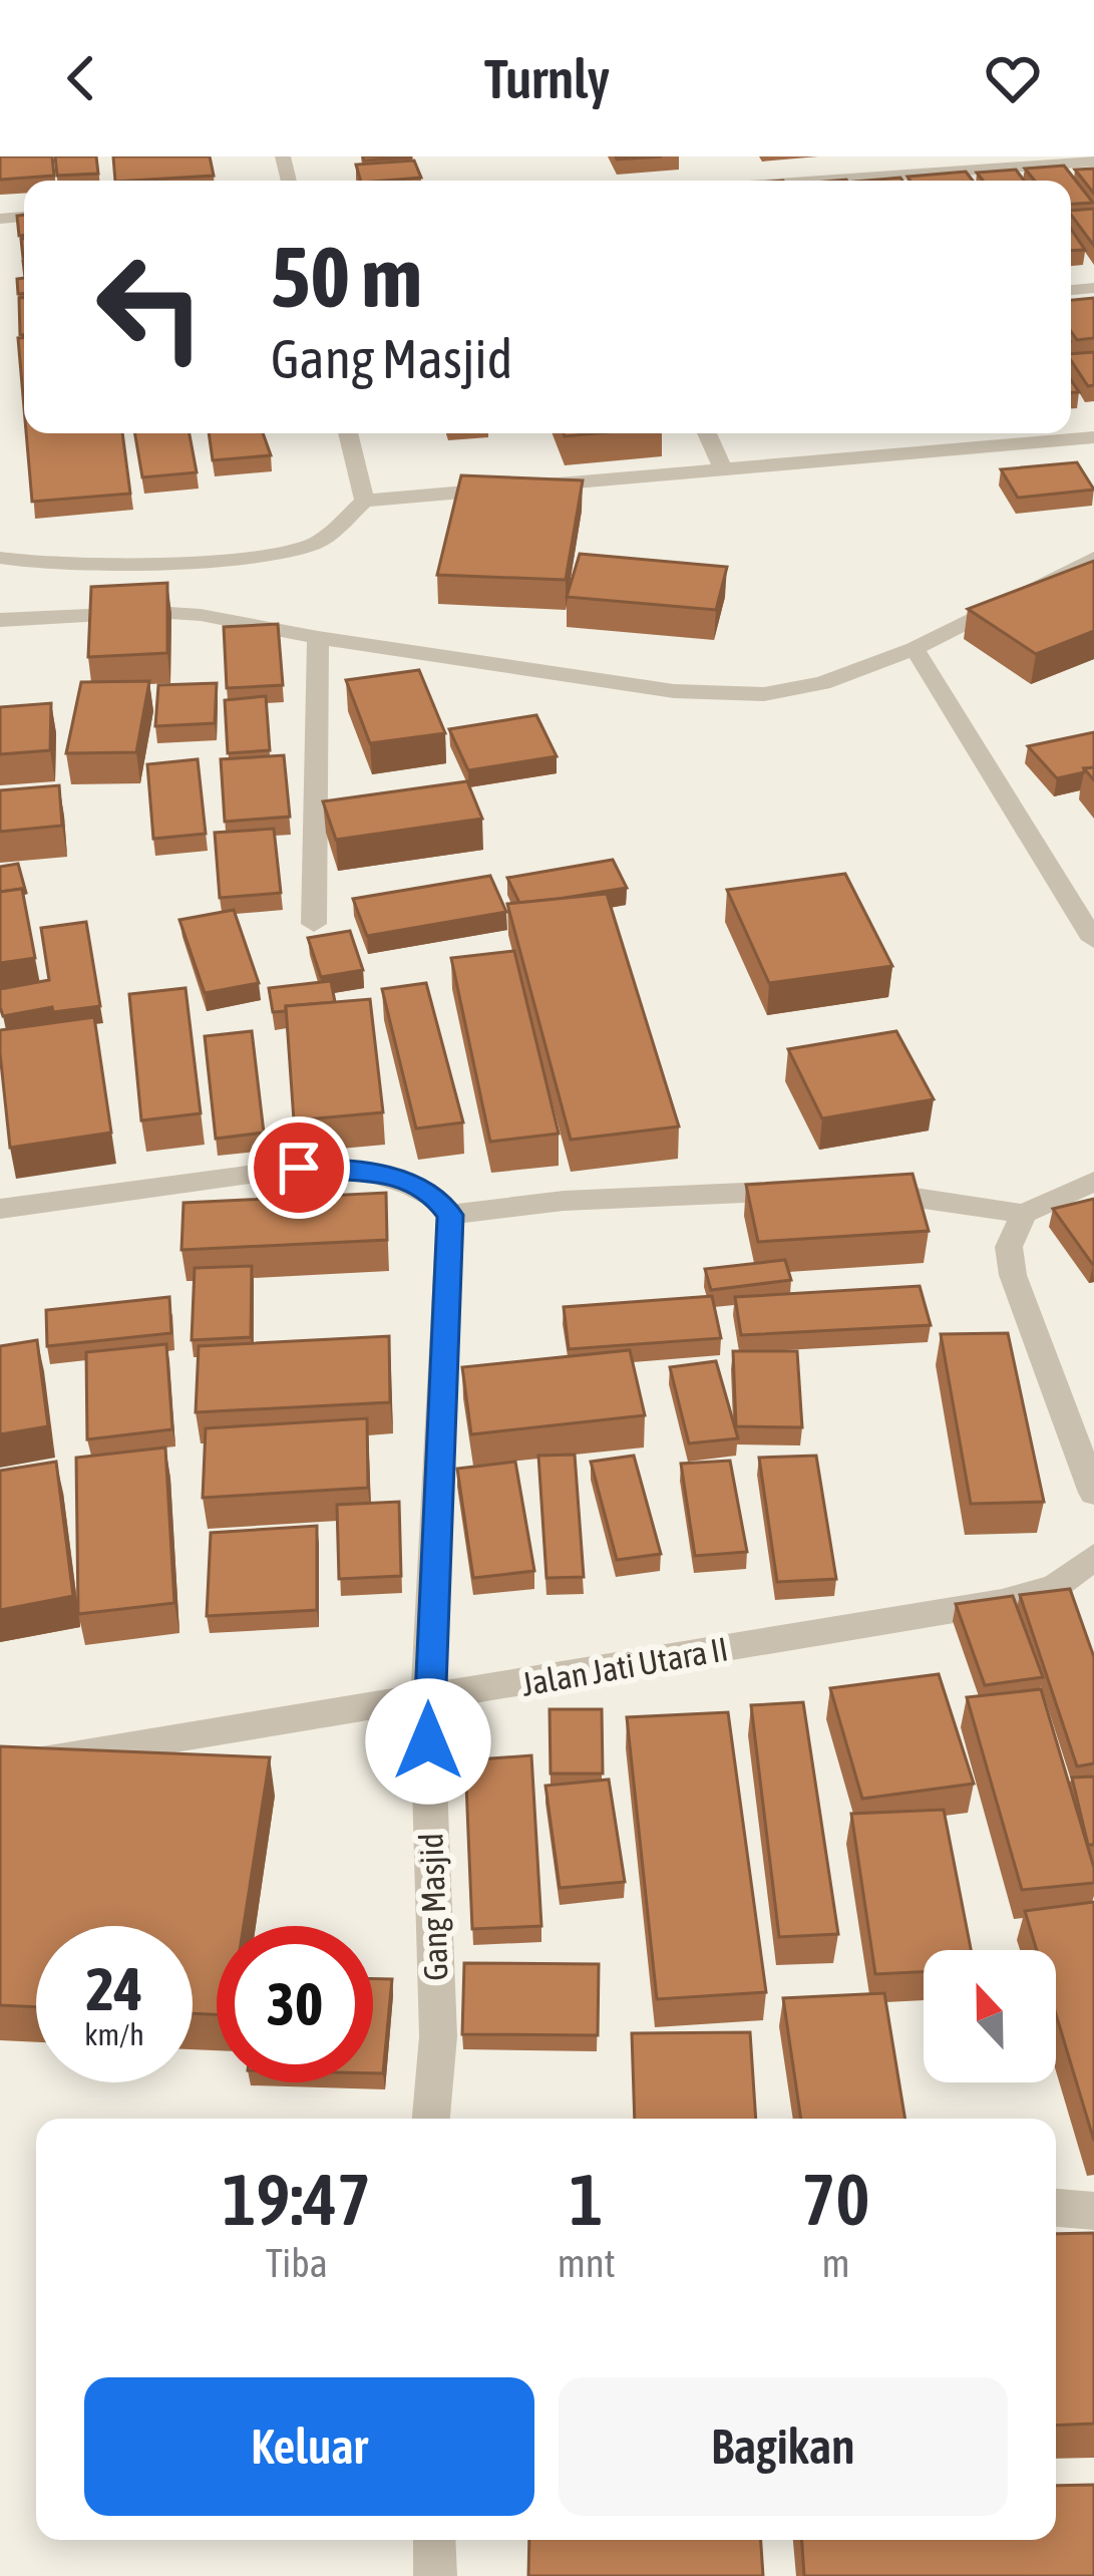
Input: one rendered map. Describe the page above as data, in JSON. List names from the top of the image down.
{
  "streets": {
    "street": ["Jalan Jati Utara II", "Gang Masjid"]
  },
  "crossings": [
    ["Jalan Jati Utara II", "Gang Masjid"]
  ],
  "north": "top",
  "page": {
    "header": "Turnly",
    "turn": ["50 m", "Gang Masjid"],
    "speed": "24 km/h",
    "limit": "30",
    "eta": [
      "19:47",
      "Tiba",
      "1",
      "mnt",
      "70",
      "m"
    ],
    "buttons": ["Keluar", "Bagikan"]
  }
}
